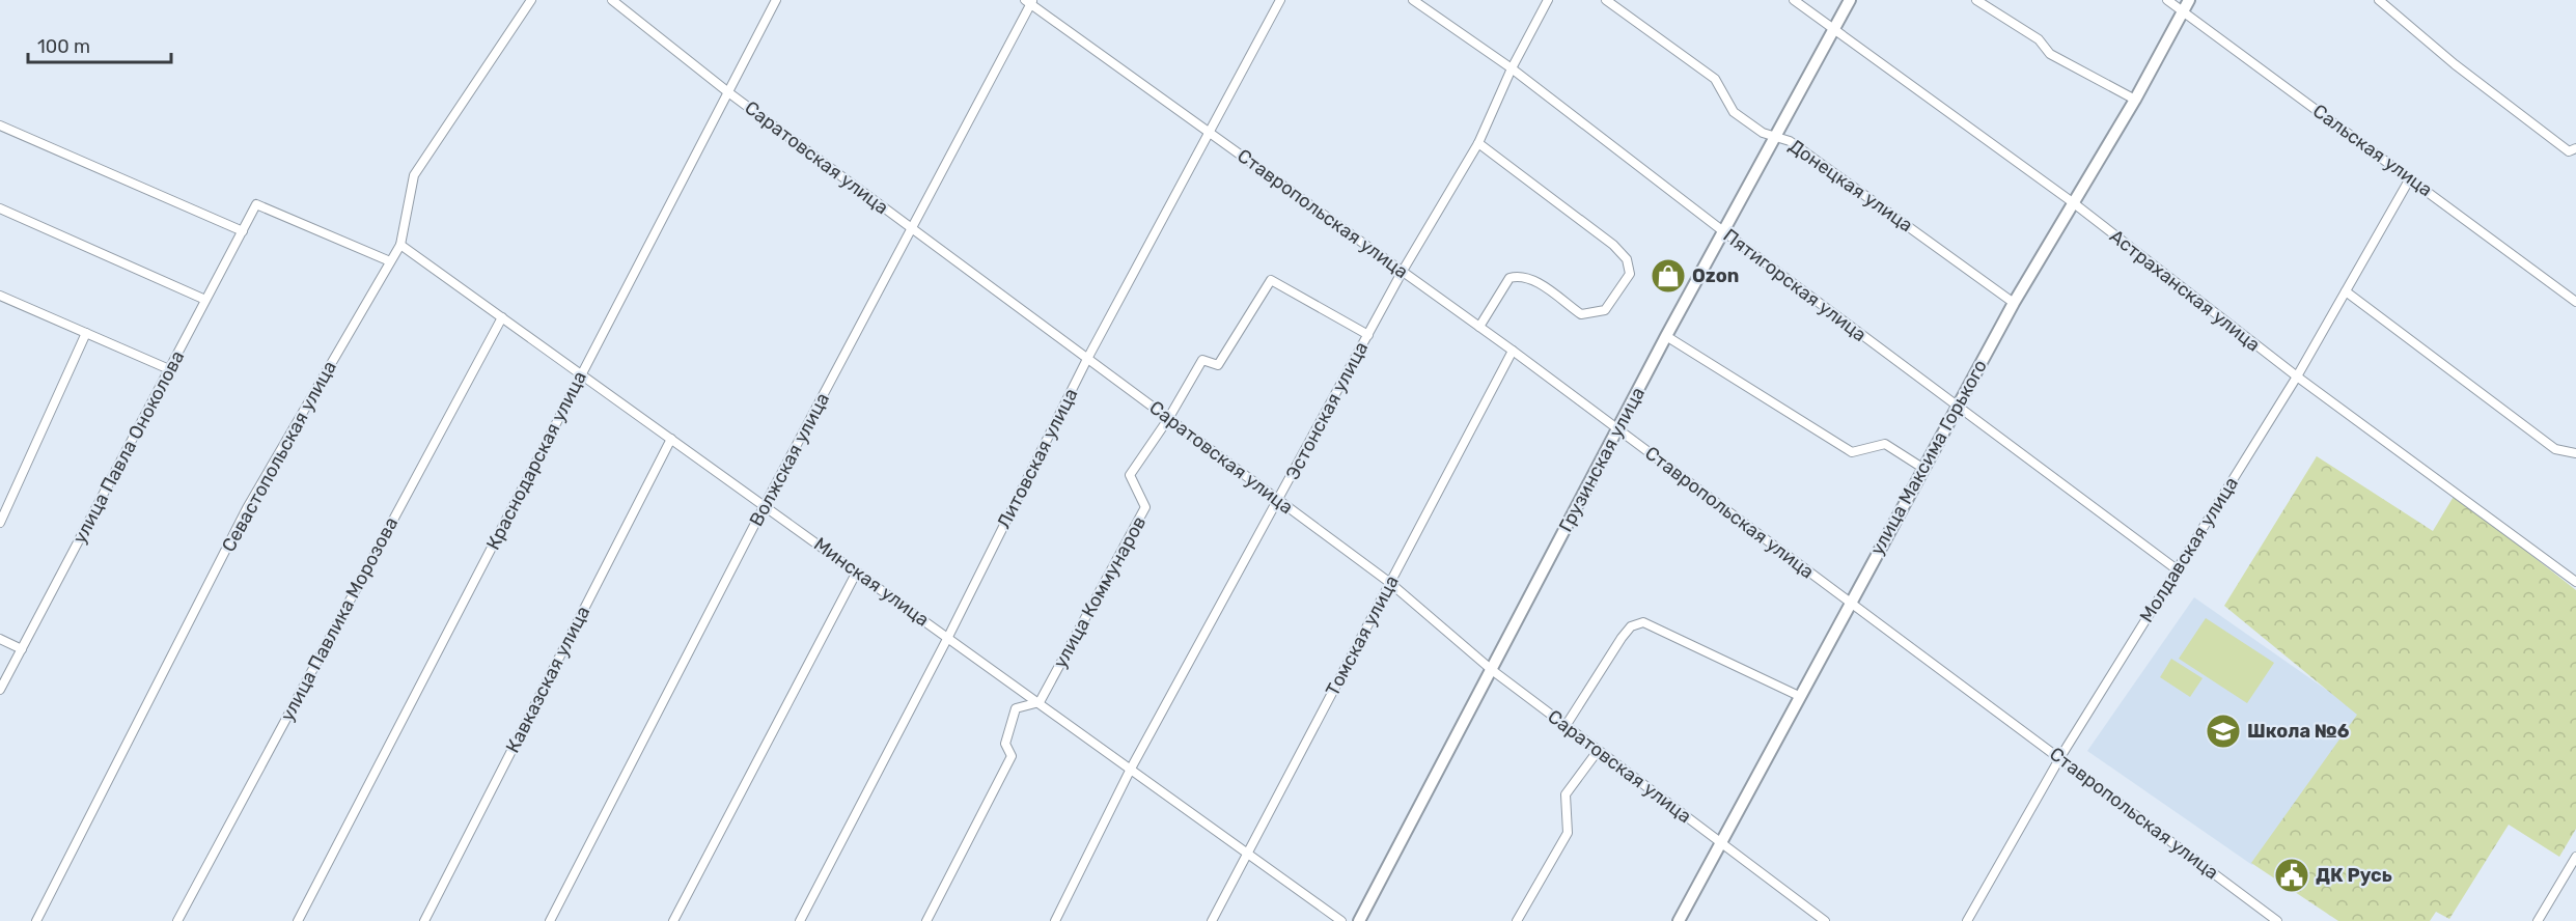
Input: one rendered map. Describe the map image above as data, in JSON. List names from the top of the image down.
{
  "streets": {
    "main road": ["улица Максима Горького", "Грузинская улица"],
    "street": [
      "Сальская улица",
      "Саратовская улица",
      "Донецкая улица",
      "Ставропольская улица",
      "Пятигорская улица",
      "Астраханская улица",
      "Эстонская улица",
      "улица Павла Оноколова",
      "Севастопольская улица",
      "Литовская улица",
      "Волжская улица",
      "Краснодарская улица",
      "Молдавская улица",
      "Минская улица",
      "улица Коммунаров",
      "улица Павлика Морозова",
      "Томская улица",
      "Кавказская улица"
    ]
  },
  "crossings": [
    ["Сальская улица", "улица Максима Горького"],
    ["Сальская улица", "Молдавская улица"],
    ["Саратовская улица", "Эстонская улица"],
    ["Саратовская улица", "улица Максима Горького"],
    ["Саратовская улица", "Литовская улица"],
    ["Саратовская улица", "Волжская улица"],
    ["Саратовская улица", "Грузинская улица"],
    ["Саратовская улица", "Краснодарская улица"],
    ["Саратовская улица", "улица Коммунаров"],
    ["Саратовская улица", "Томская улица"],
    ["Донецкая улица", "улица Максима Горького"],
    ["Донецкая улица", "Грузинская улица"],
    ["Ставропольская улица", "Эстонская улица"],
    ["Ставропольская улица", "улица Максима Горького"],
    ["Ставропольская улица", "Литовская улица"],
    ["Ставропольская улица", "Волжская улица"],
    ["Ставропольская улица", "Грузинская улица"],
    ["Ставропольская улица", "Молдавская улица"],
    ["Ставропольская улица", "Томская улица"],
    ["Пятигорская улица", "Эстонская улица"],
    ["Пятигорская улица", "улица Максима Горького"],
    ["Пятигорская улица", "Грузинская улица"],
    ["Пятигорская улица", "Молдавская улица"],
    ["Астраханская улица", "улица Максима Горького"],
    ["Астраханская улица", "Грузинская улица"],
    ["Астраханская улица", "Молдавская улица"],
    ["Эстонская улица", "Минская улица"],
    ["Эстонская улица", "улица Коммунаров"],
    ["улица Павла Оноколова", "Севастопольская улица"],
    ["Севастопольская улица", "Минская улица"],
    ["Литовская улица", "Минская улица"],
    ["Волжская улица", "Минская улица"],
    ["Краснодарская улица", "Минская улица"],
    ["Минская улица", "улица Коммунаров"],
    ["Минская улица", "улица Павлика Морозова"],
    ["Минская улица", "Томская улица"],
    ["Минская улица", "Кавказская улица"]
  ],
  "places": {
    "shop": ["Ozon"],
    "school or university": ["Школа №6"],
    "public building": ["ДК Русь"]
  },
  "scale_bar": "100 m"
}
